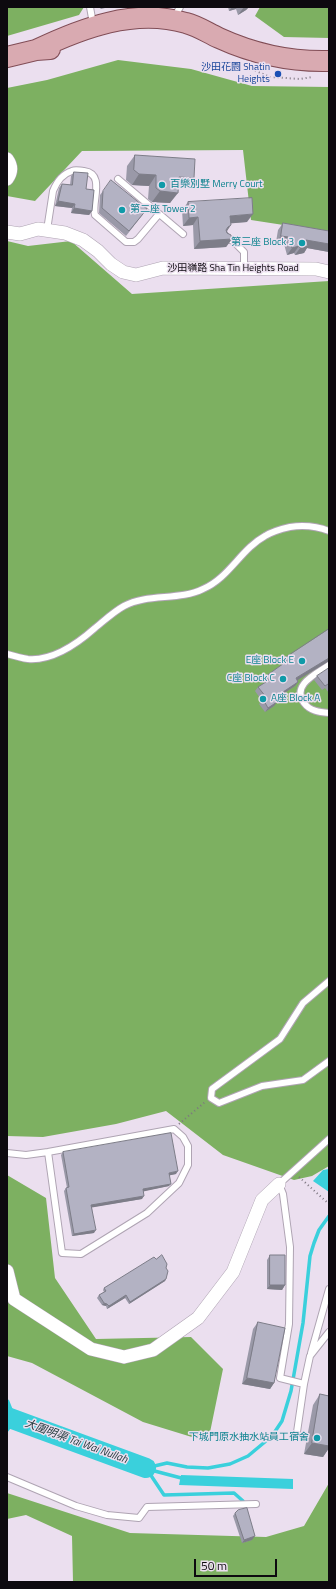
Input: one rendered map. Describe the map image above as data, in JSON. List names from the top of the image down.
{
  "streets": {
    "street": ["沙田嶺路 Sha Tin Heights Road"]
  },
  "water": ["大圍明渠 Tai Wai Nullah"],
  "places": [
    "沙田花園 Shatin Heights",
    "百樂別墅 Merry Court",
    "第二座 Tower 2",
    "第三座 Block 3",
    "E座 Block E",
    "C座 Block C",
    "A座 Block A",
    "下城門原水抽水站員工宿舍"
  ],
  "scale_bar": "50 m"
}
